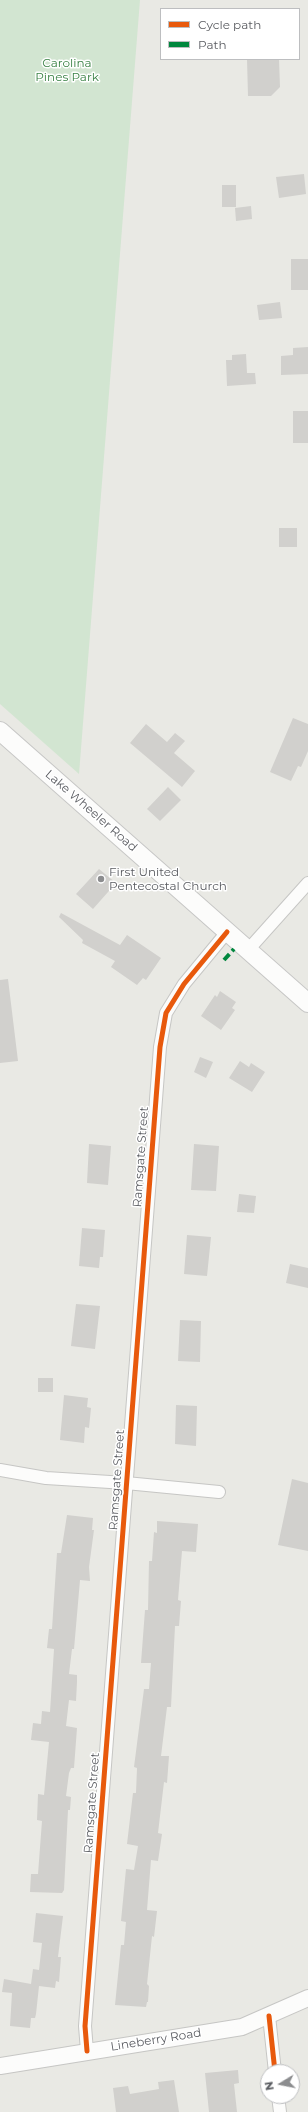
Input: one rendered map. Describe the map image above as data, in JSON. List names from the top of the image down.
{
  "streets": {
    "main road": ["Lake Wheeler Road"],
    "street": ["Ramsgate Street", "Lineberry Road"]
  },
  "crossings": [
    ["Lake Wheeler Road", "Ramsgate Street"],
    ["Ramsgate Street", "Lineberry Road"]
  ],
  "parks": ["Carolina Pines Park"],
  "places": ["First United Pentecostal Church"],
  "legend": ["Cycle path", "Path"],
  "north": "left"
}
